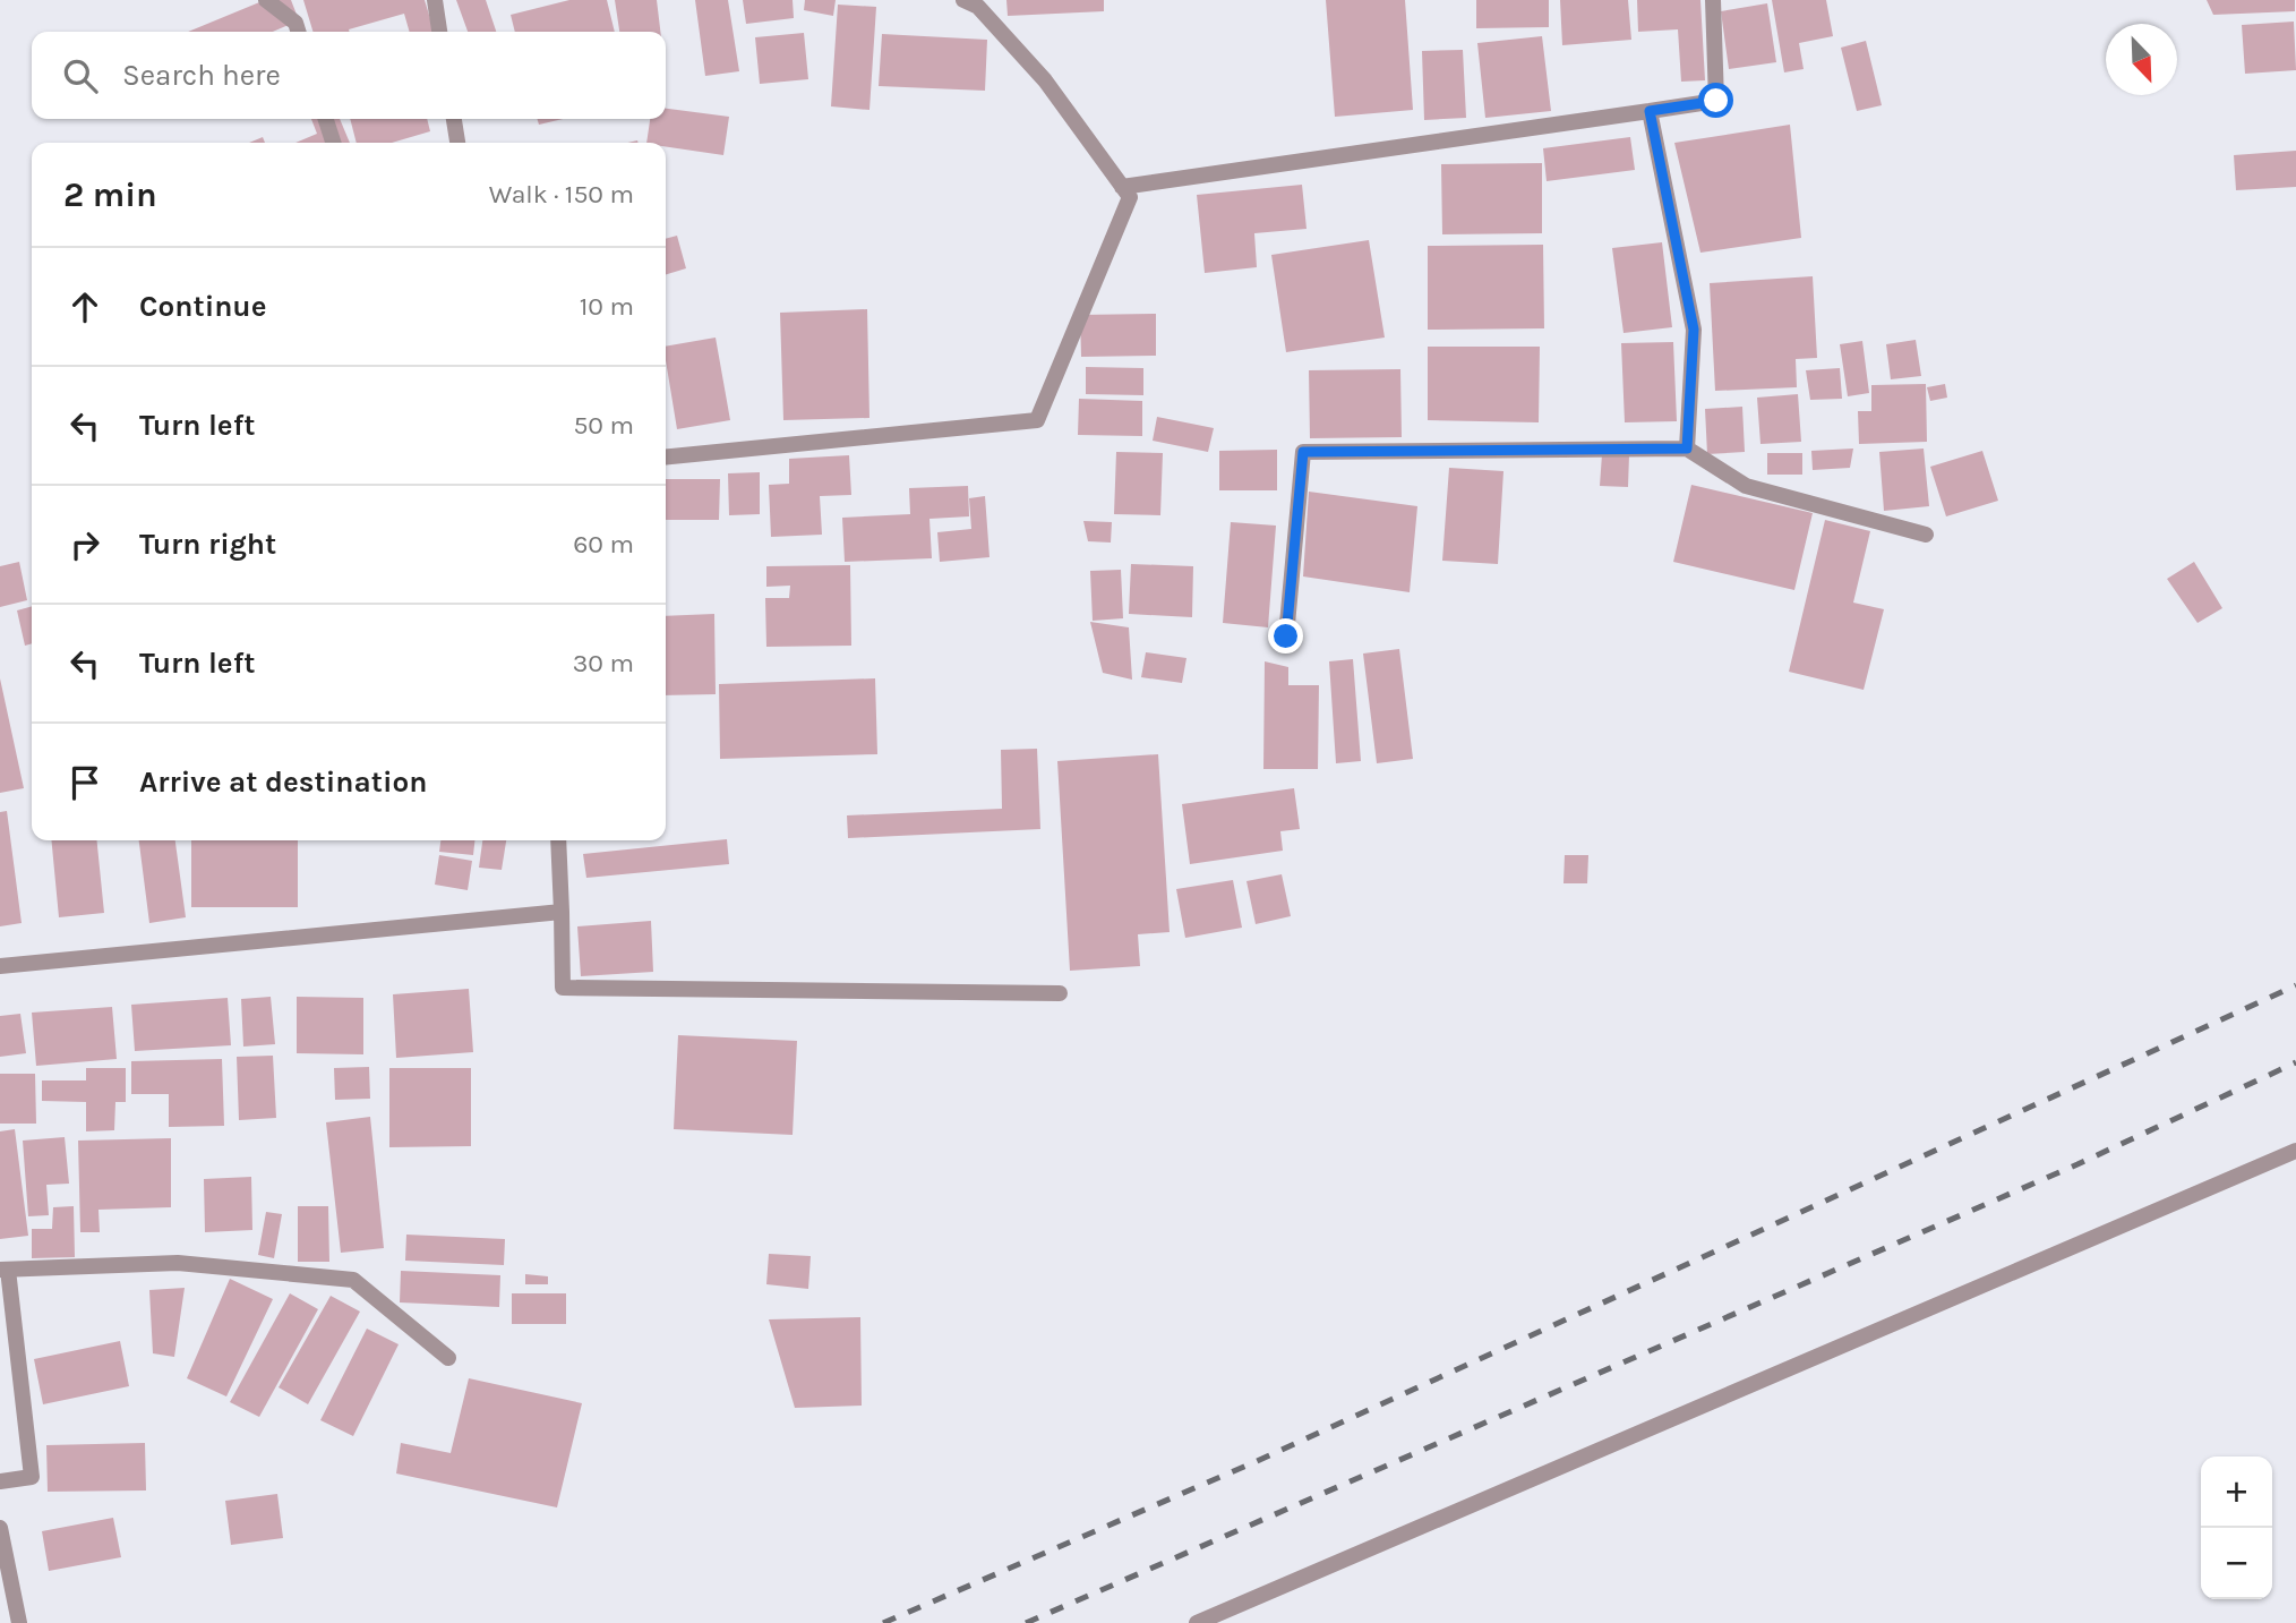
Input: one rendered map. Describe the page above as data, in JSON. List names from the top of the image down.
{
  "north": "bottom right",
  "page": {
    "search": "Search here",
    "heading": ["2 min", "Walk · 150 m"],
    "list": [
      ["Continue", "10 m"],
      ["Turn left", "50 m"],
      ["Turn right", "60 m"],
      ["Turn left", "30 m"],
      "Arrive at destination"
    ],
    "map_buttons": ["+", "−"]
  }
}
